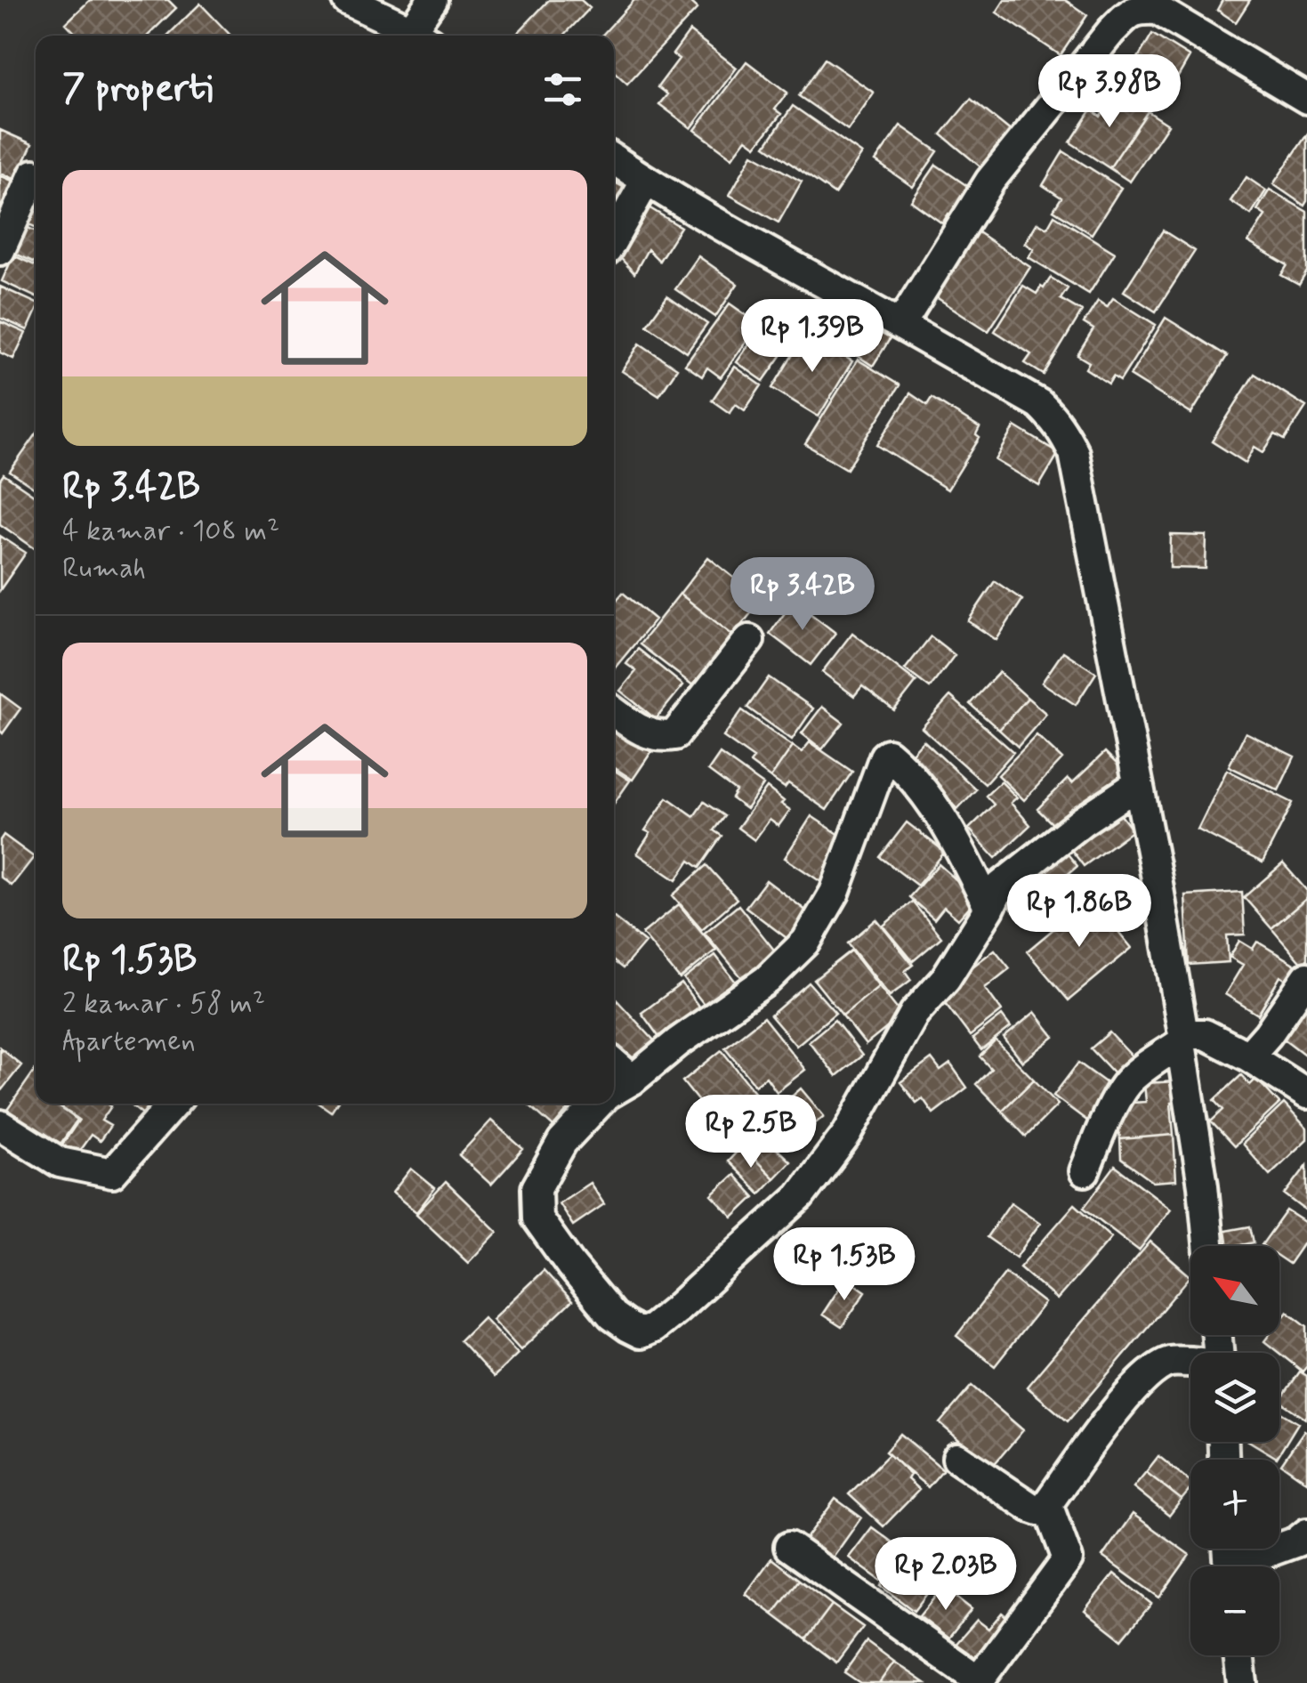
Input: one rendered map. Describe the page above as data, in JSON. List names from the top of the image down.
{
  "north": "top left",
  "page": {
    "heading": "7 properti",
    "price": [
      "Rp 3.98B",
      "Rp 1.39B",
      "Rp 3.42B",
      "Rp 1.86B",
      "Rp 2.5B",
      "Rp 1.53B",
      "Rp 2.03B"
    ],
    "list": [
      {
        "name": "Rp 3.42B",
        "note": "4 kamar · 108 m² · Rumah"
      },
      {
        "name": "Rp 1.53B",
        "note": "2 kamar · 58 m² · Apartemen"
      }
    ],
    "map_buttons": ["+", "−"]
  }
}
